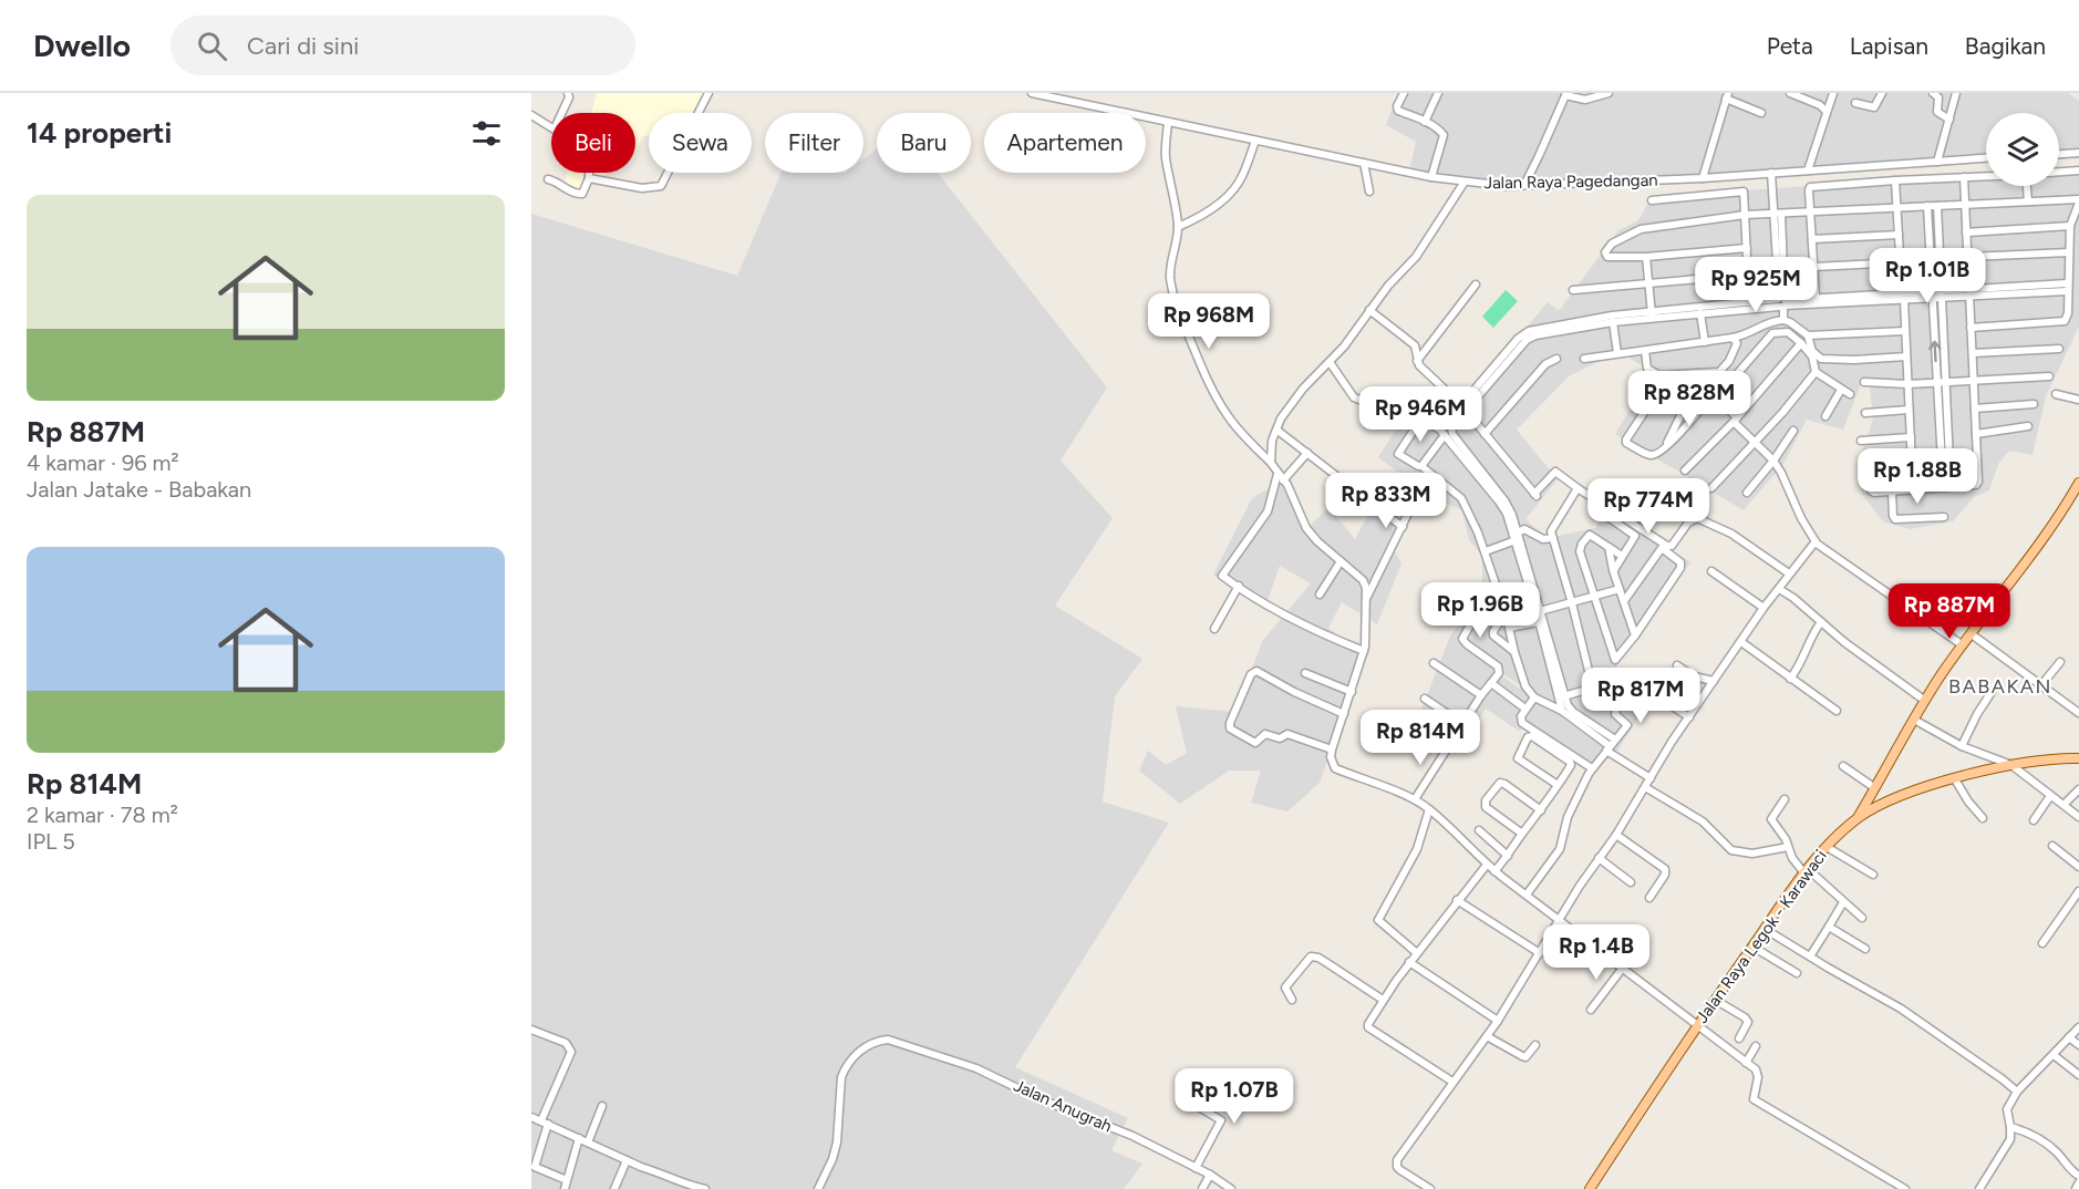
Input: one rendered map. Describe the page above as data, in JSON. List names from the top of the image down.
{
  "streets": {
    "main road": ["Jalan Raya Legok - Karawaci"],
    "street": ["Jalan Raya Pagedangan", "Jalan Anugrah"]
  },
  "districts": ["BABAKAN"],
  "page": {
    "header": "Dwello",
    "search": "Cari di sini",
    "nav": ["Peta", "Lapisan", "Bagikan"],
    "heading": "14 properti",
    "chip": [
      "Beli",
      "Sewa",
      "Filter",
      "Baru",
      "Apartemen"
    ],
    "list": [
      {
        "name": "Rp 887M",
        "note": "4 kamar · 96 m² · Jalan Jatake - Babakan"
      },
      {
        "name": "Rp 814M",
        "note": "2 kamar · 78 m² · IPL 5"
      }
    ],
    "price": [
      "Rp 1.01B",
      "Rp 925M",
      "Rp 968M",
      "Rp 828M",
      "Rp 946M",
      "Rp 1.88B",
      "Rp 833M",
      "Rp 774M",
      "Rp 1.96B",
      "Rp 887M",
      "Rp 817M",
      "Rp 814M",
      "Rp 1.4B",
      "Rp 1.07B"
    ]
  }
}
